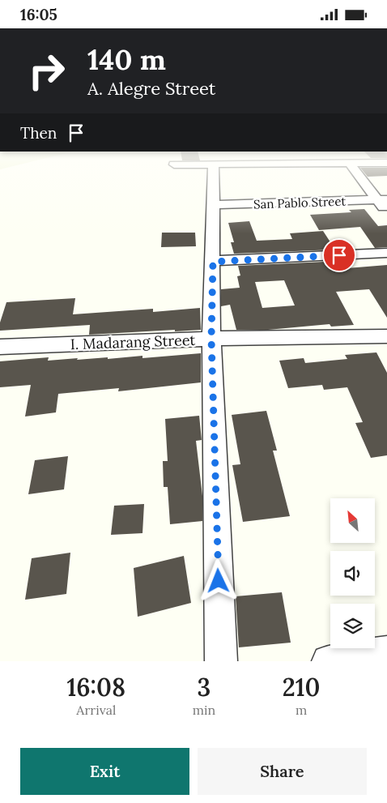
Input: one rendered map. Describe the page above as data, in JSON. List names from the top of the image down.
{
  "streets": {
    "street": ["San Pablo Street", "I. Madarang Street"]
  },
  "north": "top left",
  "page": {
    "status": "16:05",
    "turn": ["140 m", "A. Alegre Street"],
    "then": "Then",
    "eta": [
      "16:08",
      "Arrival",
      "3",
      "min",
      "210",
      "m"
    ],
    "buttons": ["Exit", "Share"]
  }
}
